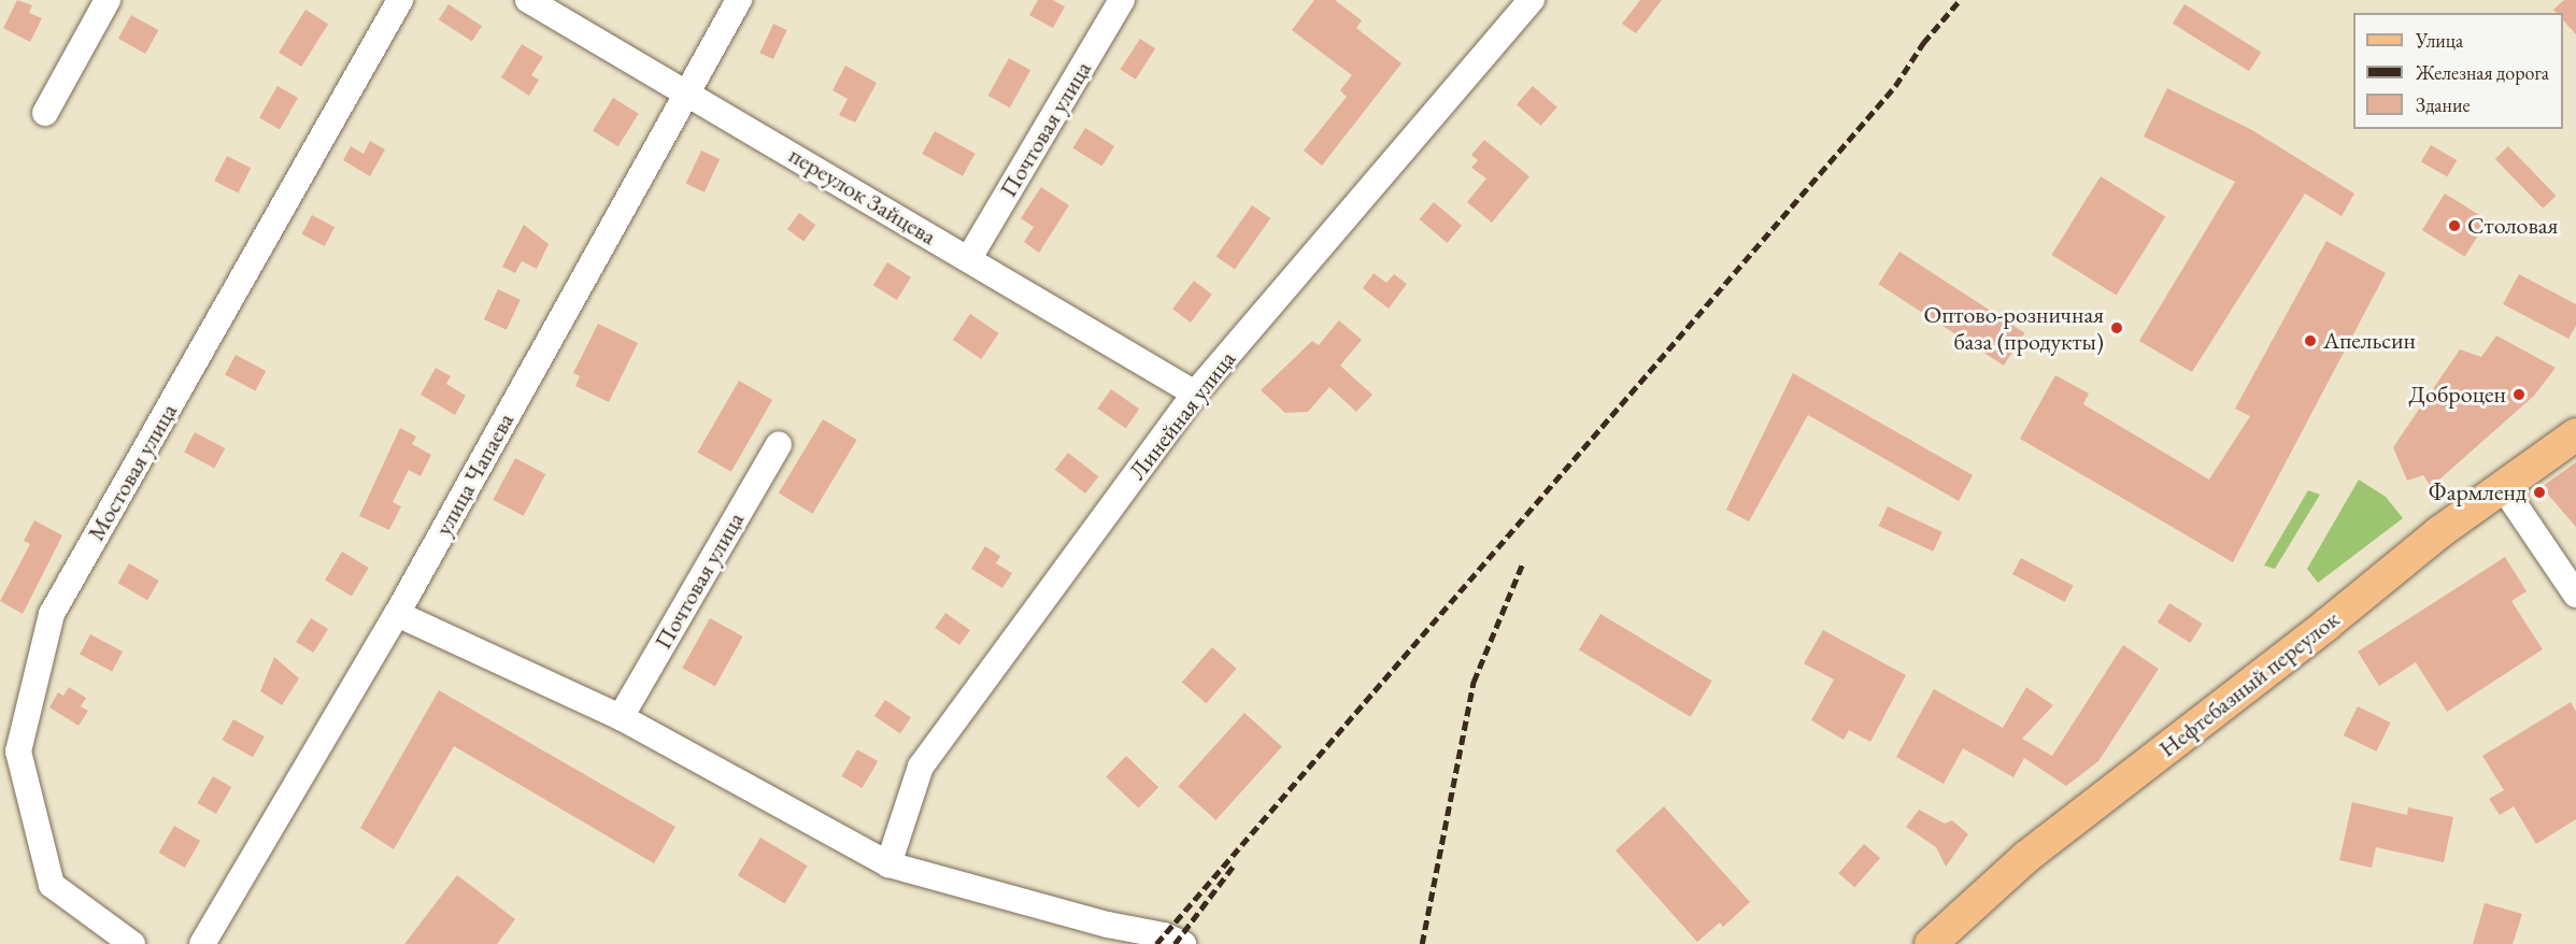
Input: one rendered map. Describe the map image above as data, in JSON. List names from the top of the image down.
{
  "streets": {
    "main road": ["Нефтебазный переулок"],
    "street": [
      "Почтовая улица",
      "переулок Зайцева",
      "Линейная улица",
      "Мостовая улица",
      "улица Чапаева"
    ]
  },
  "crossings": [
    ["Почтовая улица", "переулок Зайцева"],
    ["переулок Зайцева", "Линейная улица"],
    ["переулок Зайцева", "улица Чапаева"]
  ],
  "places": [
    "Столовая",
    "Оптово-розничная база (продукты)",
    "Апельсин",
    "Доброцен",
    "Фармленд"
  ],
  "legend": ["Улица", "Железная дорога", "Здание"]
}
